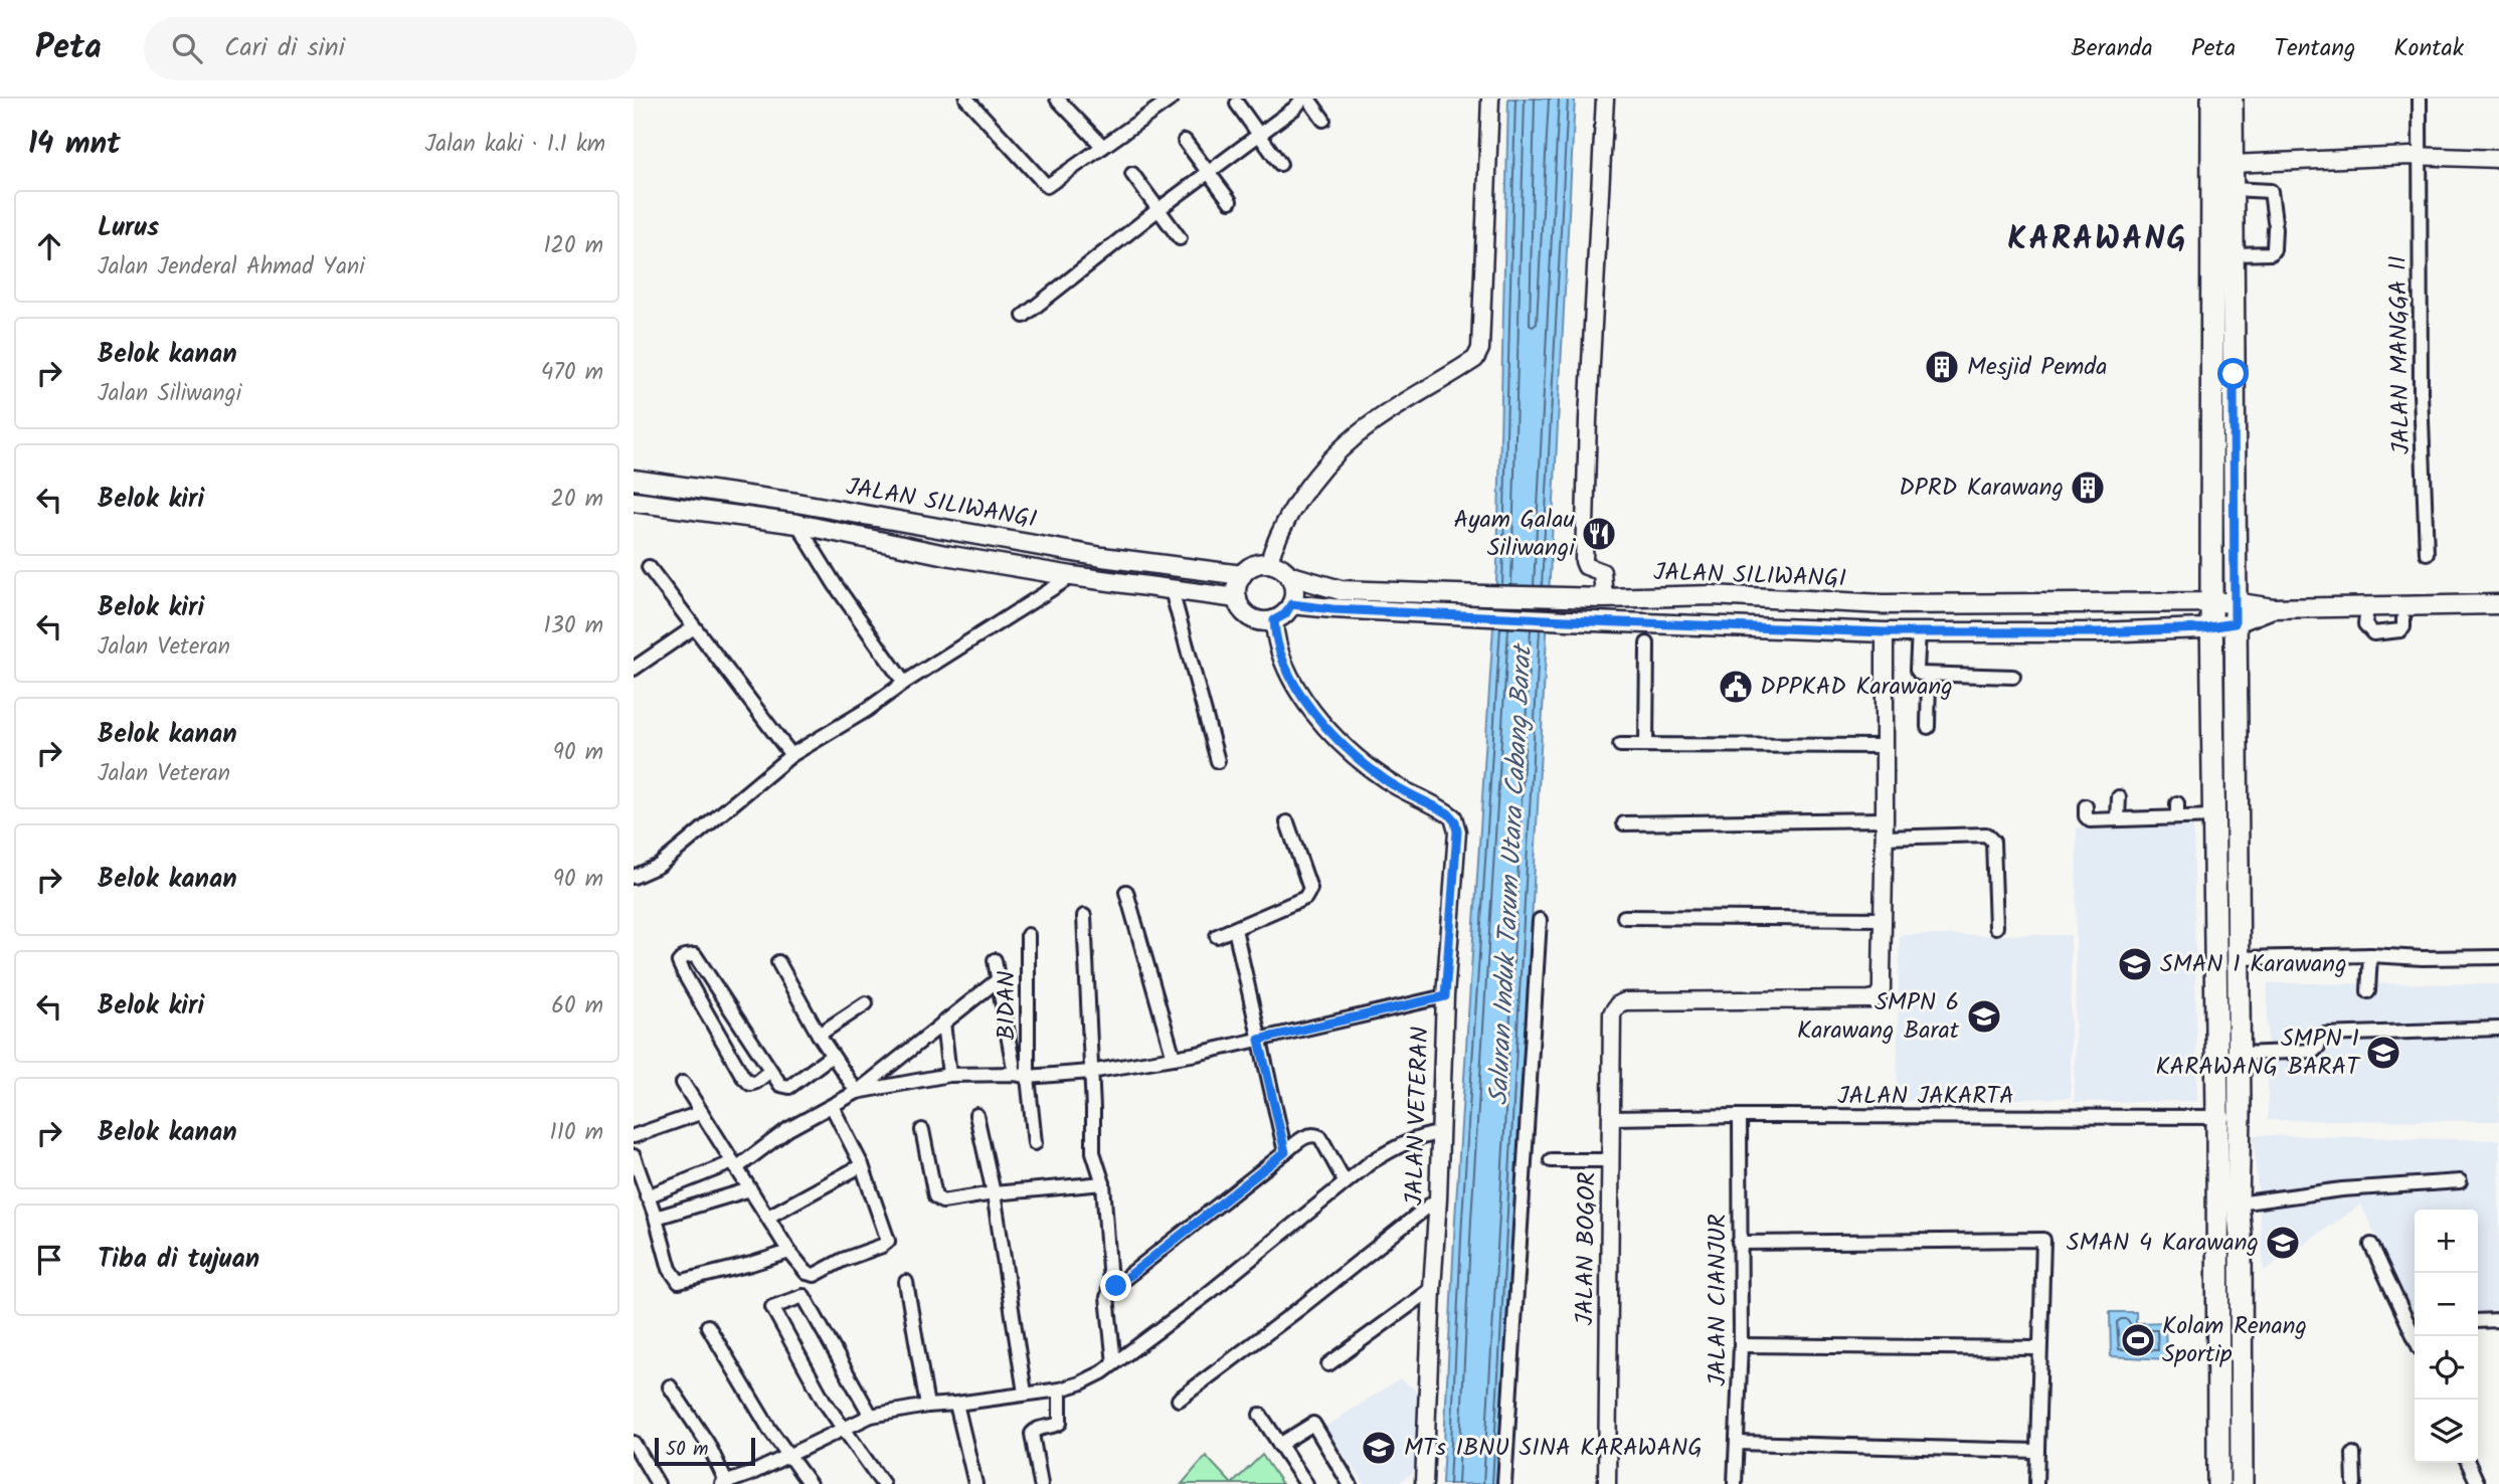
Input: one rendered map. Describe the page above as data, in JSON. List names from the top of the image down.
{
  "streets": {
    "main road": ["JALAN SILIWANGI"],
    "street": [
      "JALAN MANGGA II",
      "BIDAN",
      "JALAN JAKARTA",
      "JALAN VETERAN",
      "JALAN BOGOR",
      "JALAN CIANJUR"
    ]
  },
  "crossings": [
    ["JALAN SILIWANGI", "JALAN VETERAN"],
    ["JALAN JAKARTA", "JALAN BOGOR"],
    ["JALAN JAKARTA", "JALAN CIANJUR"]
  ],
  "districts": ["KARAWANG"],
  "water": ["Saluran Induk Tarum Utara Cabang Barat"],
  "places": {
    "building": ["Mesjid Pemda", "DPRD Karawang"],
    "restaurant": ["Ayam Galau Siliwangi"],
    "public building": ["DPPKAD Karawang"],
    "school or university": [
      "SMAN 1 Karawang",
      "SMPN 6 Karawang Barat",
      "SMPN 1 KARAWANG BARAT",
      "SMAN 4 Karawang",
      "MTs IBNU SINA KARAWANG"
    ],
    "sports": ["Kolam Renang Sportip"]
  },
  "scale_bar": "50 m",
  "page": {
    "header": "Peta",
    "search": "Cari di sini",
    "nav": [
      "Beranda",
      "Peta",
      "Tentang",
      "Kontak"
    ],
    "heading": ["14 mnt", "Jalan kaki · 1.1 km"],
    "list": [
      ["Lurus", "Jalan Jenderal Ahmad Yani", "120 m"],
      ["Belok kanan", "Jalan Siliwangi", "470 m"],
      ["Belok kiri", "20 m"],
      ["Belok kiri", "Jalan Veteran", "130 m"],
      ["Belok kanan", "Jalan Veteran", "90 m"],
      ["Belok kanan", "90 m"],
      ["Belok kiri", "60 m"],
      ["Belok kanan", "110 m"],
      "Tiba di tujuan"
    ],
    "map_buttons": ["+", "−"],
    "scale": "50 m"
  }
}
